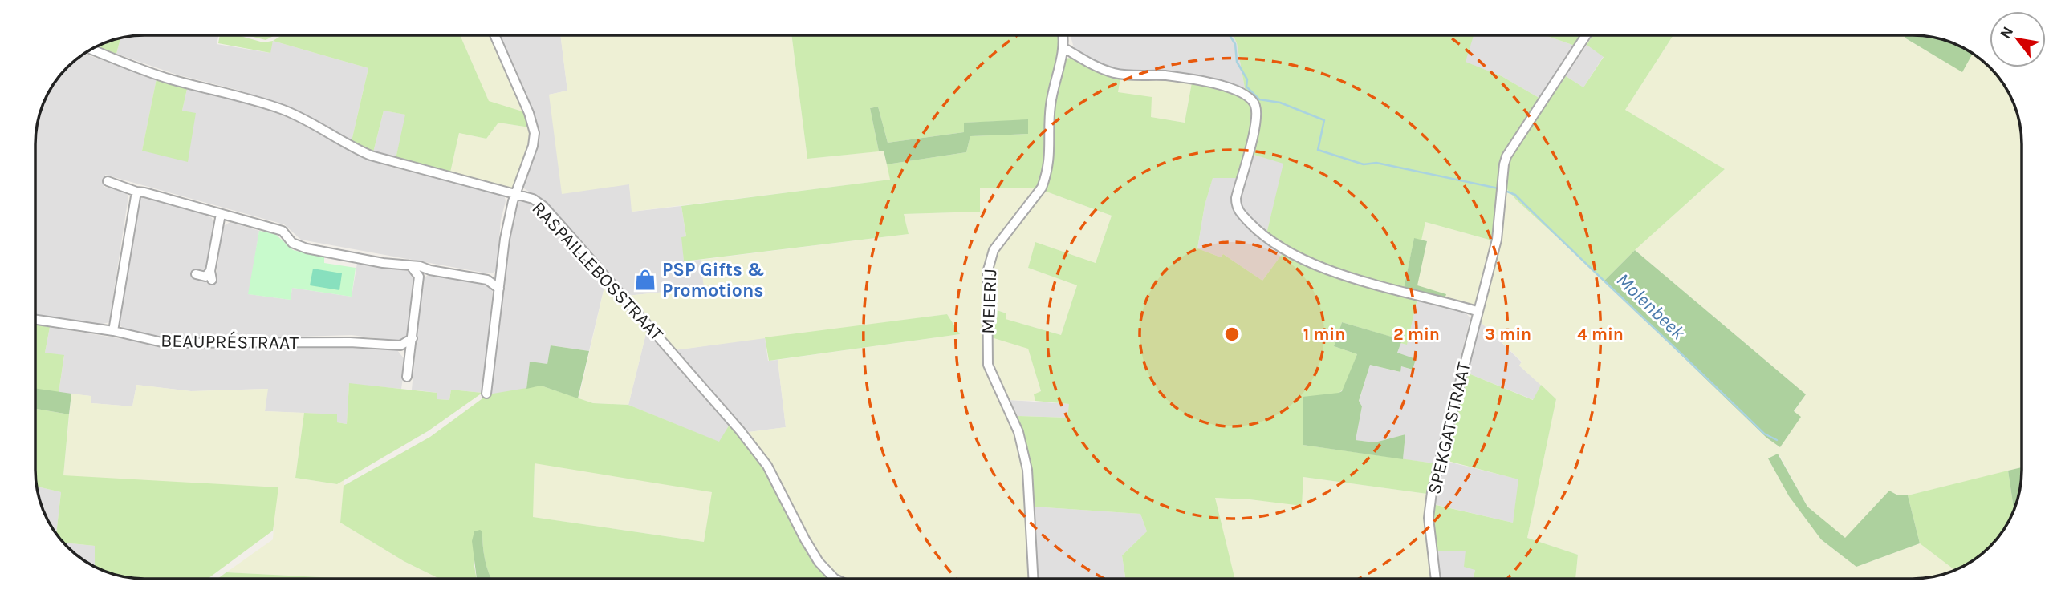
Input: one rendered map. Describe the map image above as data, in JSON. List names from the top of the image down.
{
  "streets": {
    "street": [
      "RASPAILLEBOSSTRAAT",
      "MEIERIJ",
      "BEAUPRÉSTRAAT",
      "SPEKGATSTRAAT"
    ]
  },
  "water": ["Molenbeek"],
  "places": {
    "shop": ["PSP Gifts & Promotions"]
  },
  "north": "top left",
  "rings": [
    "1 min",
    "2 min",
    "3 min",
    "4 min"
  ]
}
